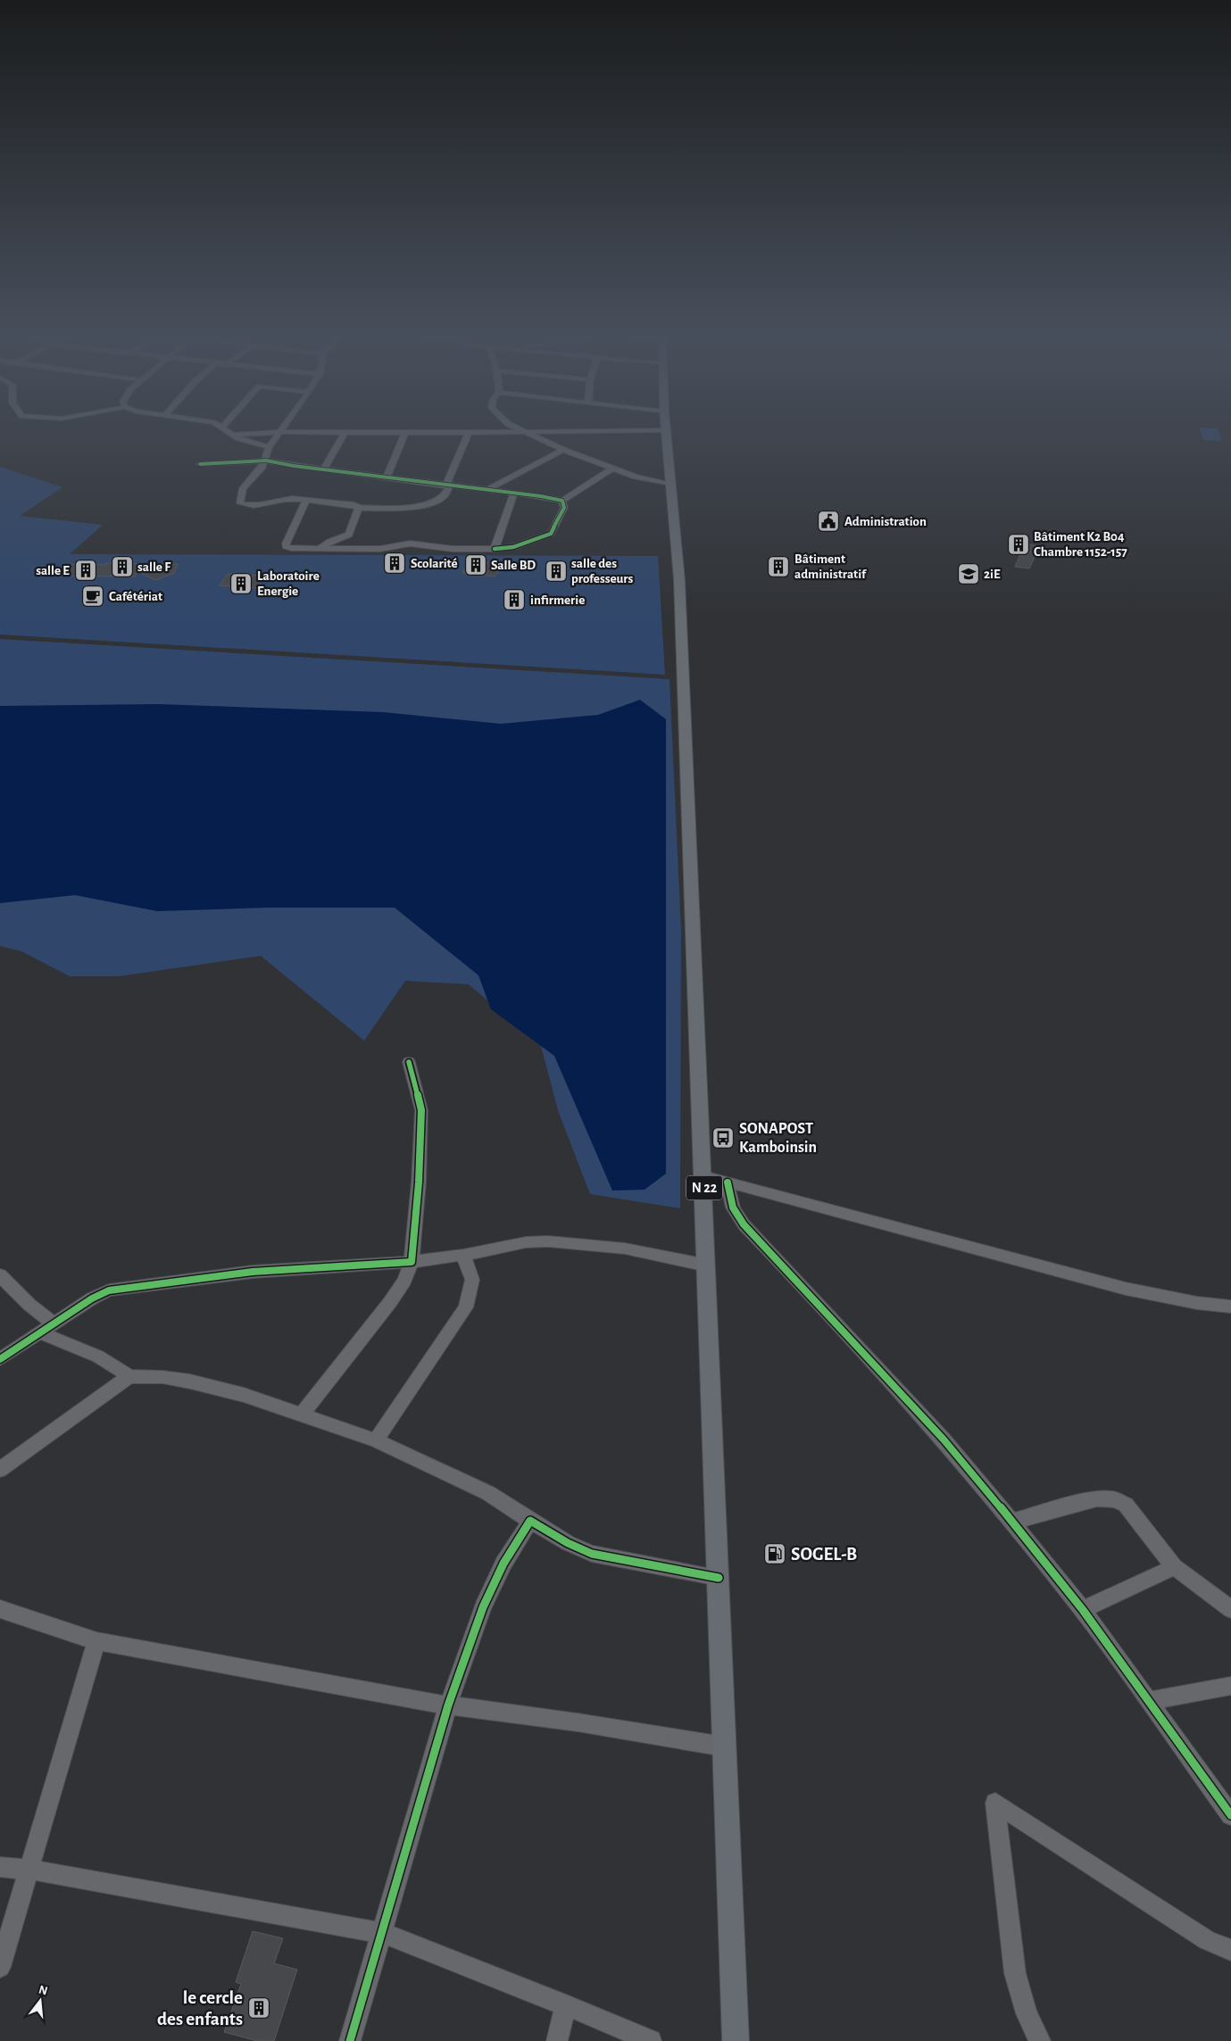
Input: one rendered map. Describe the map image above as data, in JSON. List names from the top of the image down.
{
  "streets": {
    "main road": ["N 22"]
  },
  "places": {
    "public building": ["Administration"],
    "building": [
      "Bâtiment K2 B04 Chambre 1152-157",
      "Scolarité",
      "Salle BD",
      "salle F",
      "Bâtiment administratif",
      "salle E",
      "salle des professeurs",
      "Laboratoire Energie",
      "infirmerie",
      "le cercle des enfants"
    ],
    "school or university": ["2iE"],
    "cafe": ["Cafétériat"],
    "bus stop": ["SONAPOST Kamboinsin"],
    "fuel station": ["SOGEL-B"]
  },
  "north": "top"
}
